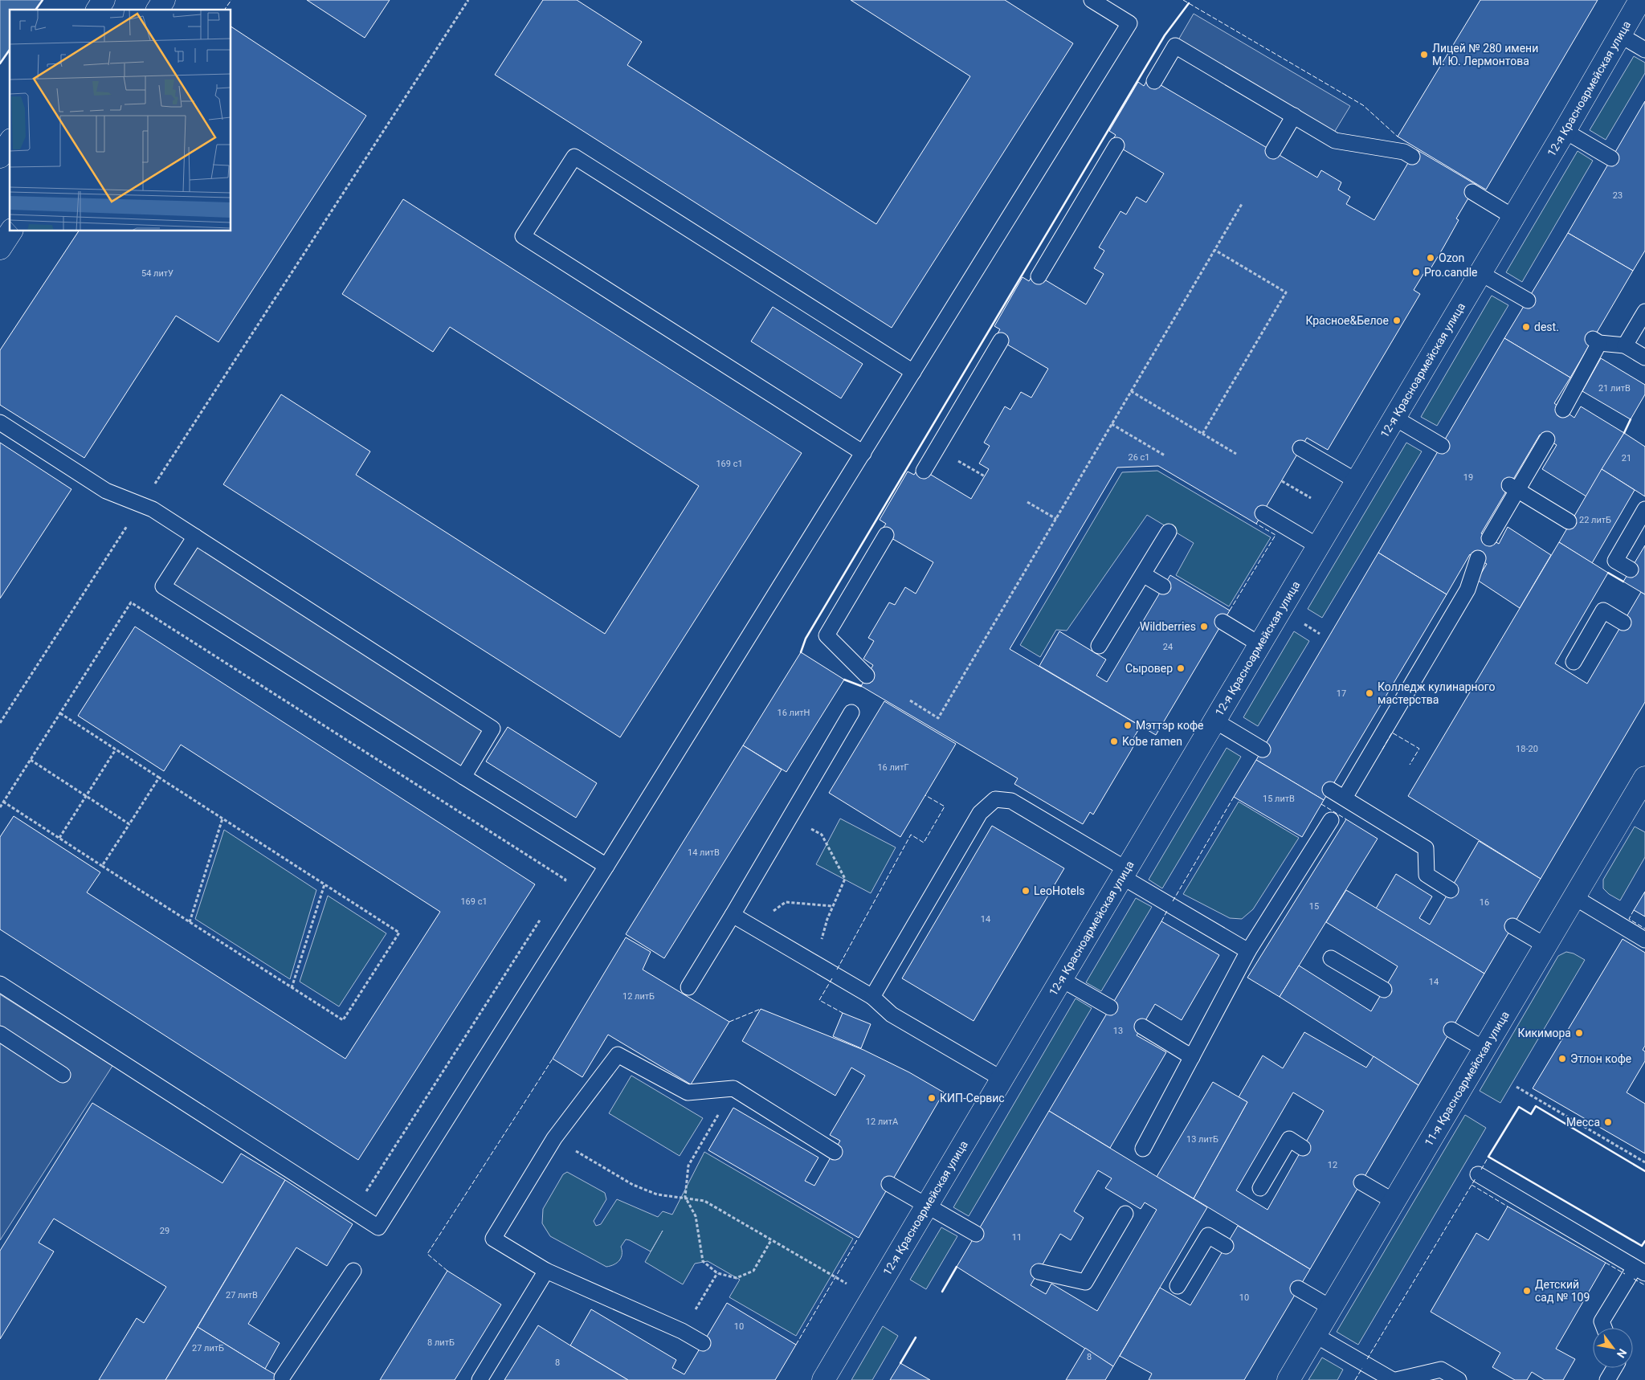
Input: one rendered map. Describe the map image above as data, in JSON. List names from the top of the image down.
{
  "streets": {
    "street": ["12-я Красноармейская улица", "11-я Красноармейская улица"]
  },
  "places": [
    "Лицей № 280 имени М. Ю. Лермонтова",
    "Ozon",
    "Pro.candle",
    "Красное&Белое",
    "dest.",
    "Wildberries",
    "Сыровер",
    "Колледж кулинарного мастерства",
    "Мэттэр кофе",
    "Kobe ramen",
    "LeoHotels",
    "Кикимора",
    "Этлон кофе",
    "КИП-Сервис",
    "Mecca",
    "Детский сад № 109"
  ],
  "house_numbers": [
    "23",
    "54 литУ",
    "21 литВ",
    "26 с1",
    "21",
    "169 с1",
    "19",
    "22 литБ",
    "24",
    "17",
    "16 литН",
    "18-20",
    "16 литГ",
    "15 литВ",
    "14 литВ",
    "169 с1",
    "16",
    "15",
    "14",
    "14",
    "12 литБ",
    "13",
    "12 литА",
    "13 литБ",
    "12",
    "29",
    "11",
    "27 литВ",
    "10",
    "10",
    "8 литБ",
    "27 литБ",
    "8",
    "8"
  ],
  "north": "bottom right"
}
